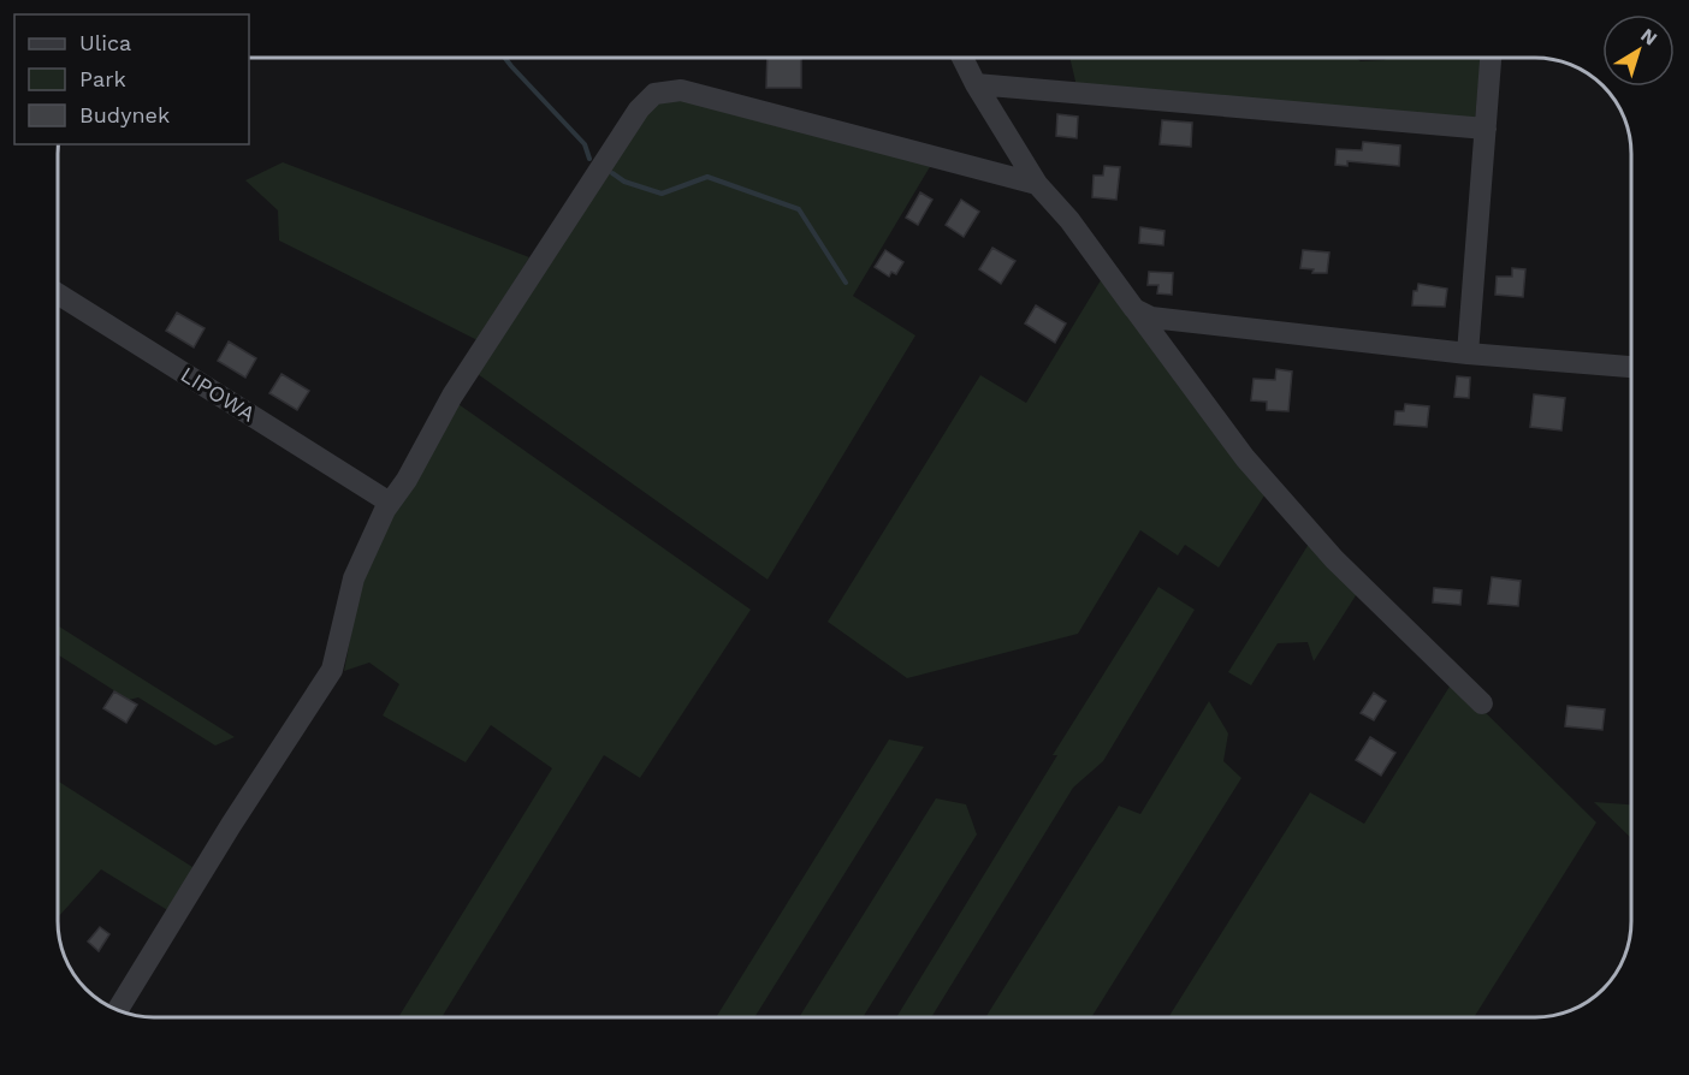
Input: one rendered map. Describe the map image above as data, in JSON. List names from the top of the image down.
{
  "streets": {
    "street": ["LIPOWA"]
  },
  "legend": ["Ulica", "Park", "Budynek"],
  "north": "top right"
}
